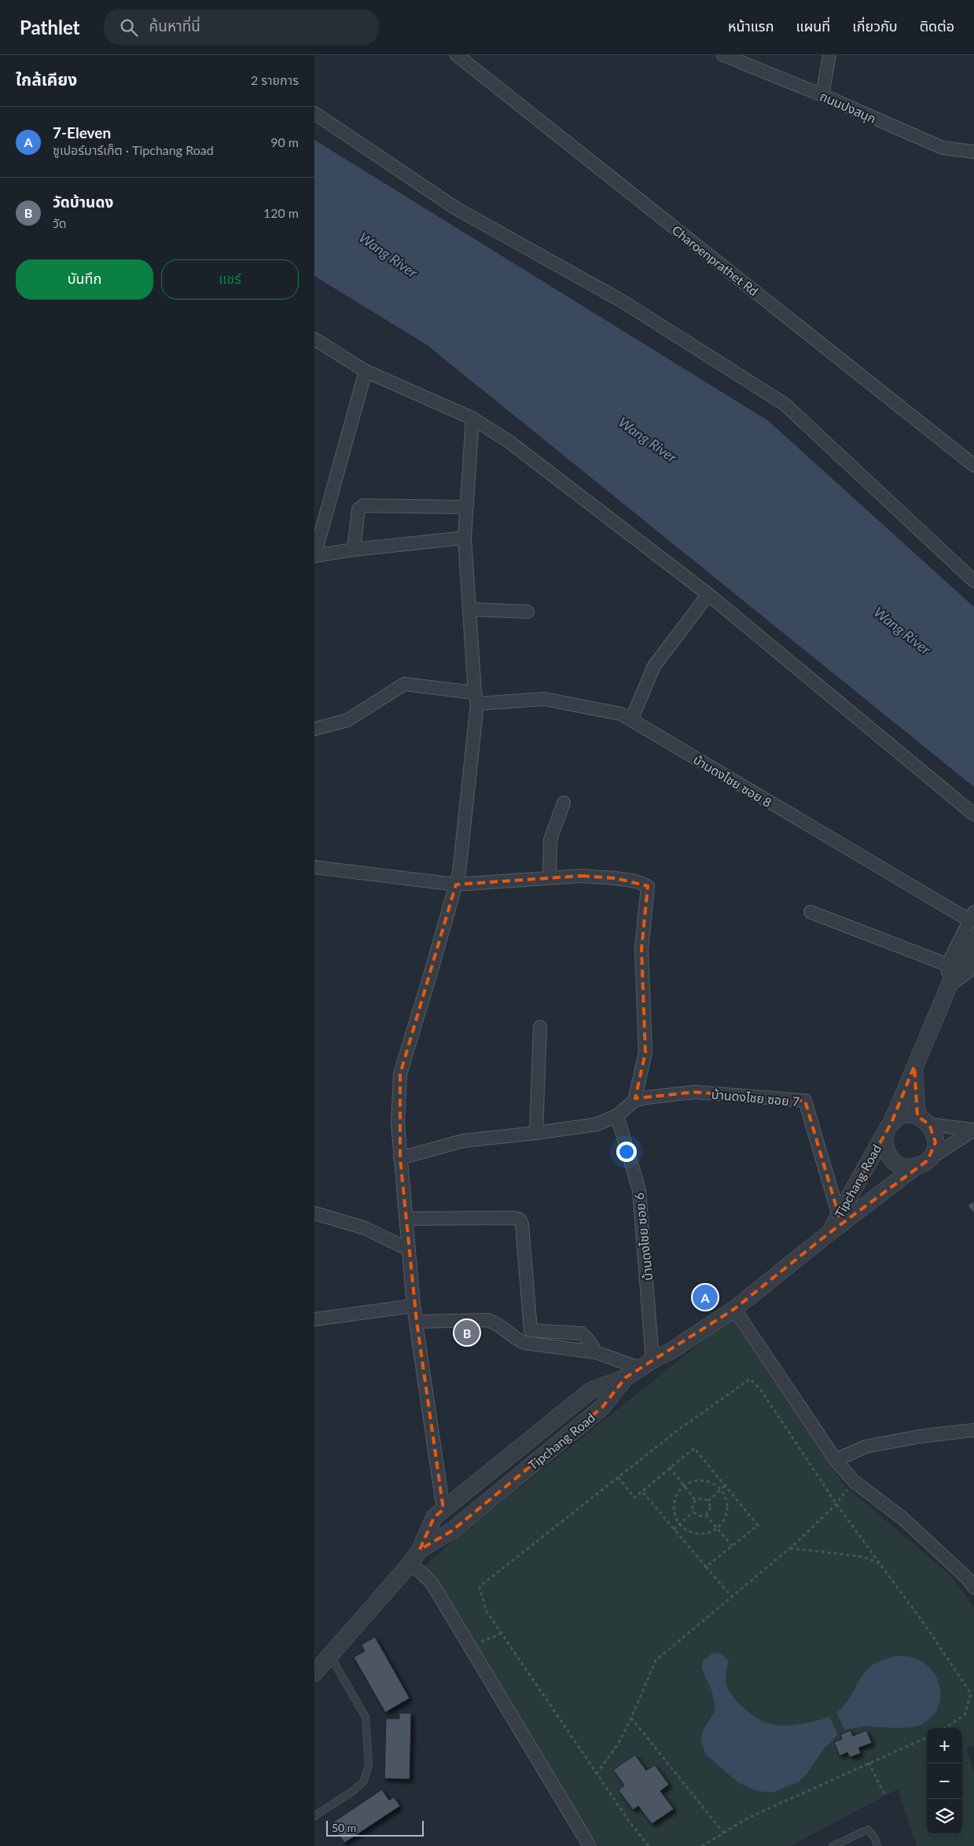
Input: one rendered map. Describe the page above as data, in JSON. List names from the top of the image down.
{
  "streets": {
    "street": [
      "ถนนปงสนุก",
      "Charoenprathet Rd",
      "บ้านดงไชย ซอย 8",
      "บ้านดงไชย ซอย 7",
      "Tipchang Road",
      "บ้านดงไชย ซอย 6"
    ]
  },
  "crossings": [
    ["บ้านดงไชย ซอย 7", "Tipchang Road"],
    ["บ้านดงไชย ซอย 7", "บ้านดงไชย ซอย 6"],
    ["Tipchang Road", "บ้านดงไชย ซอย 6"]
  ],
  "water": ["Wang River"],
  "scale_bar": "50 m",
  "page": {
    "header": "Pathlet",
    "search": "ค้นหาที่นี่",
    "nav": [
      "หน้าแรก",
      "แผนที่",
      "เกี่ยวกับ",
      "ติดต่อ"
    ],
    "heading": ["ใกล้เคียง", "2 รายการ"],
    "list": [
      {
        "mark": "A",
        "name": "7-Eleven",
        "note": "ซูเปอร์มาร์เก็ต · Tipchang Road",
        "value": "90 m"
      },
      {
        "mark": "B",
        "name": "วัดบ้านดง",
        "note": "วัด",
        "value": "120 m"
      }
    ],
    "buttons": ["บันทึก", "แชร์"],
    "pins": ["A", "B"],
    "map_buttons": ["+", "−"],
    "scale": "50 m"
  }
}
